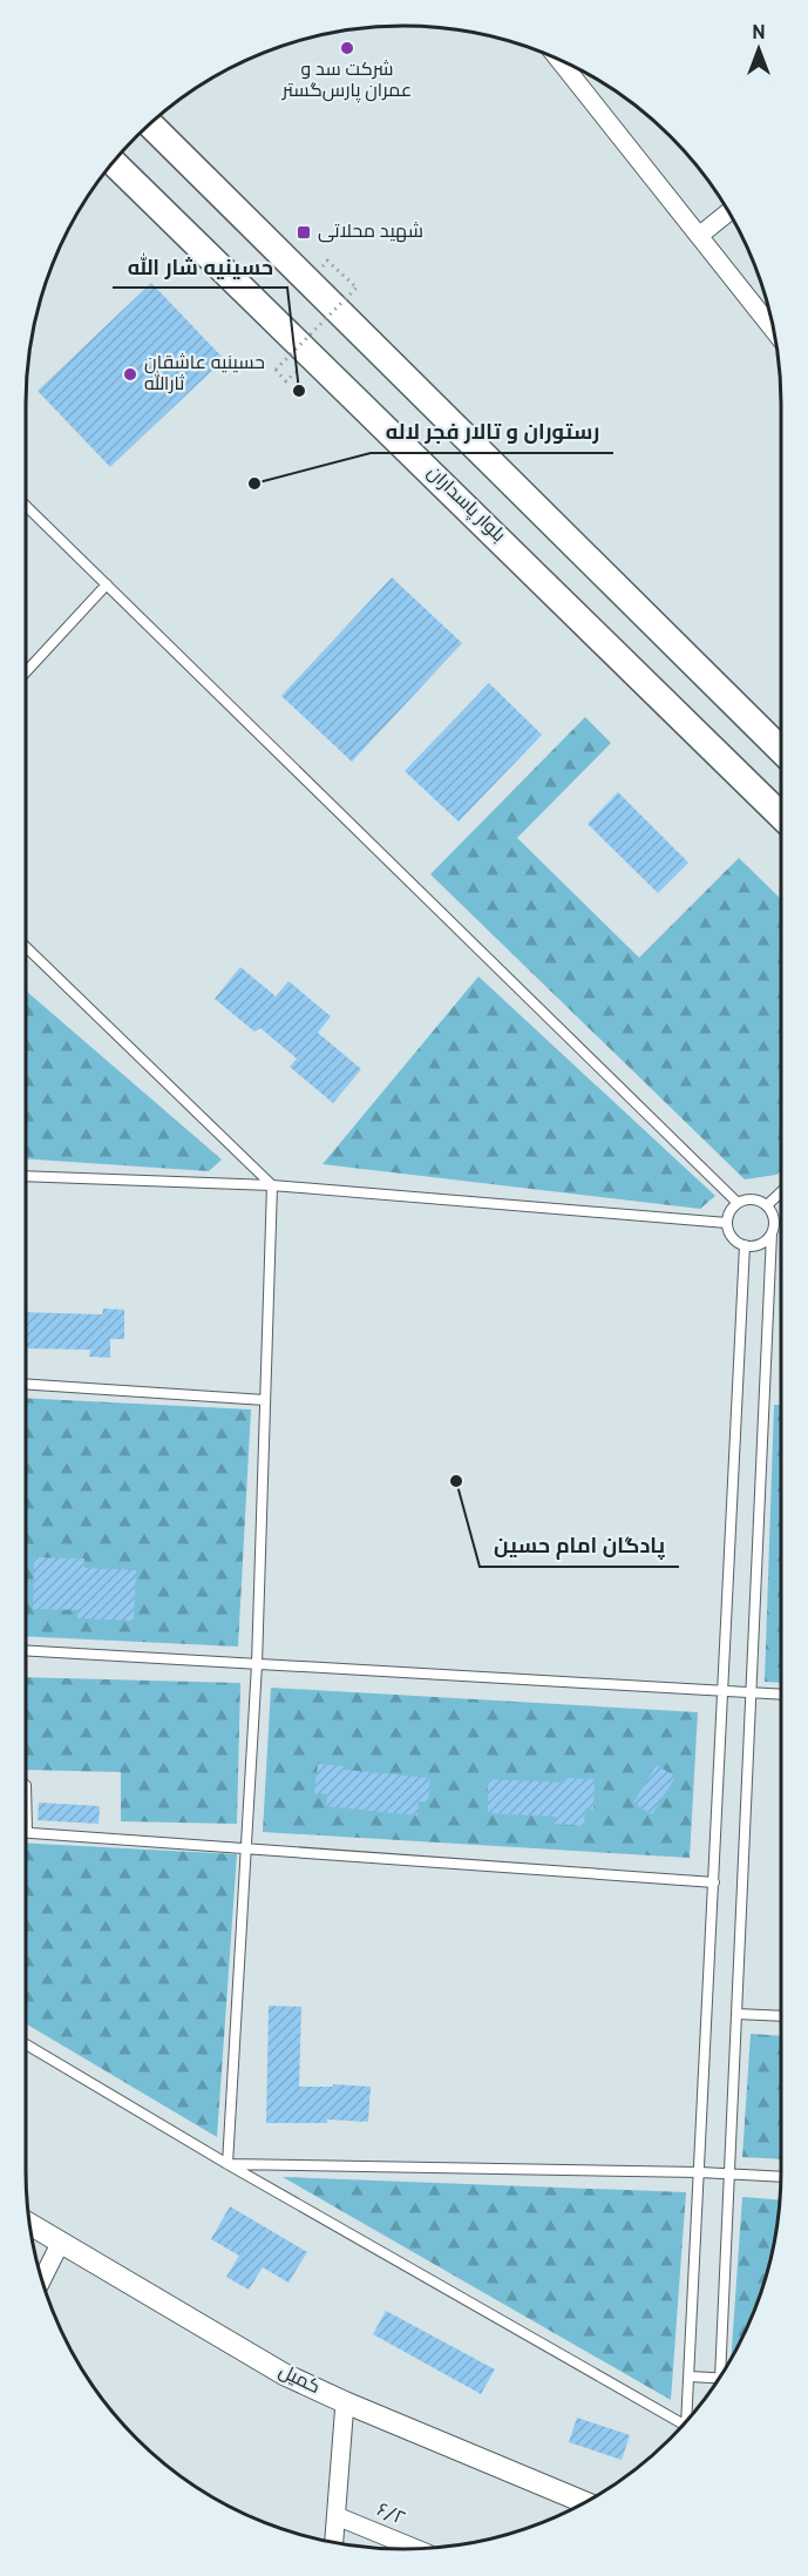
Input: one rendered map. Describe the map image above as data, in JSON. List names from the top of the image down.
{
  "streets": {
    "main road": ["بلوار پاسداران"],
    "street": ["کمیل", "۶/۲"]
  },
  "places": {
    "other": [
      "شرکت سد و عمران پارس‌گستر",
      "حسینیه عاشقان ثارالله",
      "حسینیه شار الله",
      "رستوران و تالار فجر لاله",
      "پادگان امام حسین"
    ],
    "transit": ["شهید محلاتی"]
  },
  "north": "top"
}
